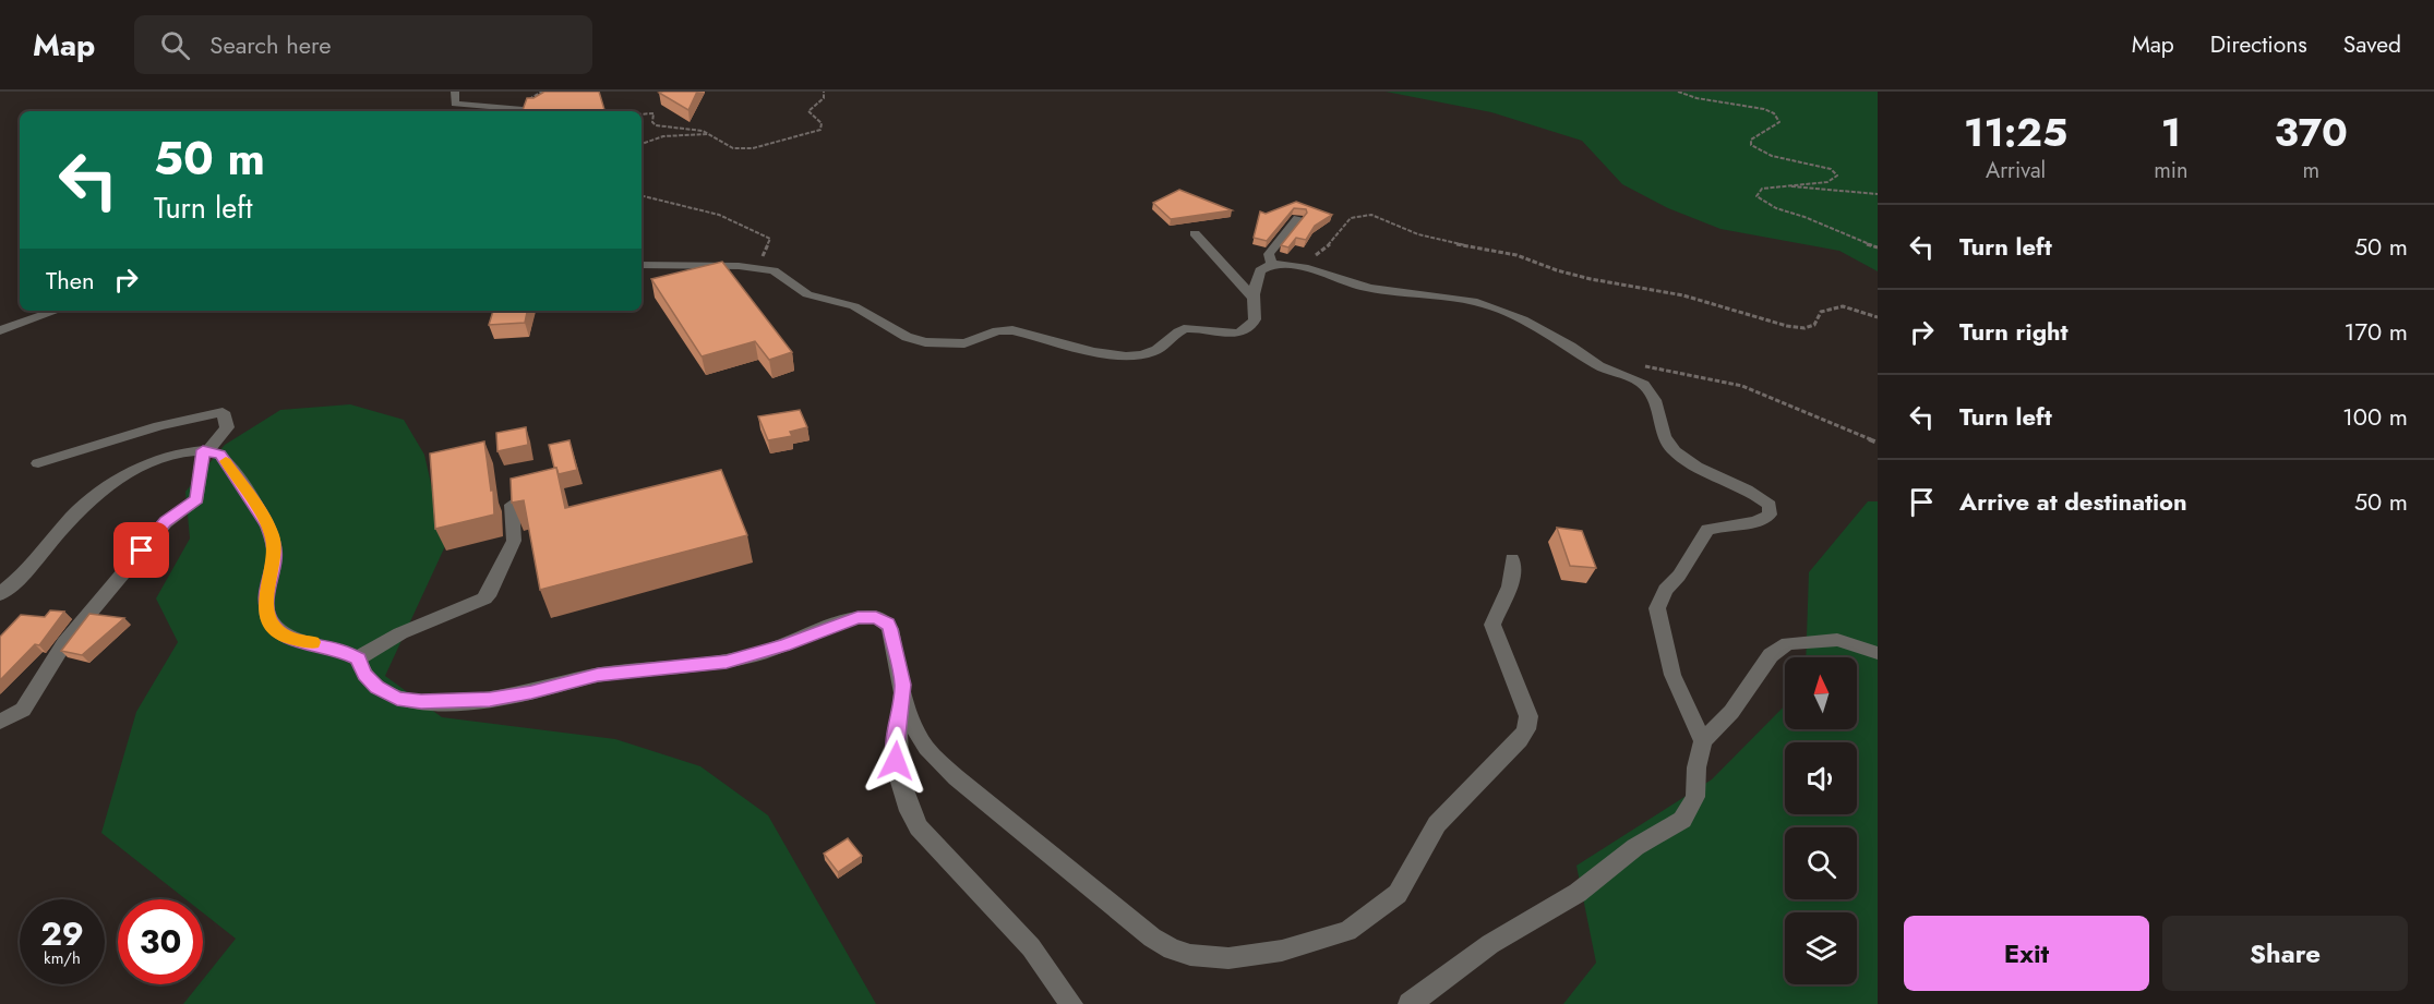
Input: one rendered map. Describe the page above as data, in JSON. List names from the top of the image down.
{
  "north": "top",
  "page": {
    "header": "Map",
    "search": "Search here",
    "nav": ["Map", "Directions", "Saved"],
    "eta": [
      "11:25",
      "Arrival",
      "1",
      "min",
      "370",
      "m"
    ],
    "turn": ["50 m", "Turn left"],
    "list": [
      {
        "name": "Turn left",
        "value": "50 m"
      },
      {
        "name": "Turn right",
        "value": "170 m"
      },
      {
        "name": "Turn left",
        "value": "100 m"
      },
      {
        "name": "Arrive at destination",
        "value": "50 m"
      }
    ],
    "then": "Then",
    "speed": "29 km/h",
    "limit": "30",
    "buttons": ["Exit", "Share"]
  }
}
